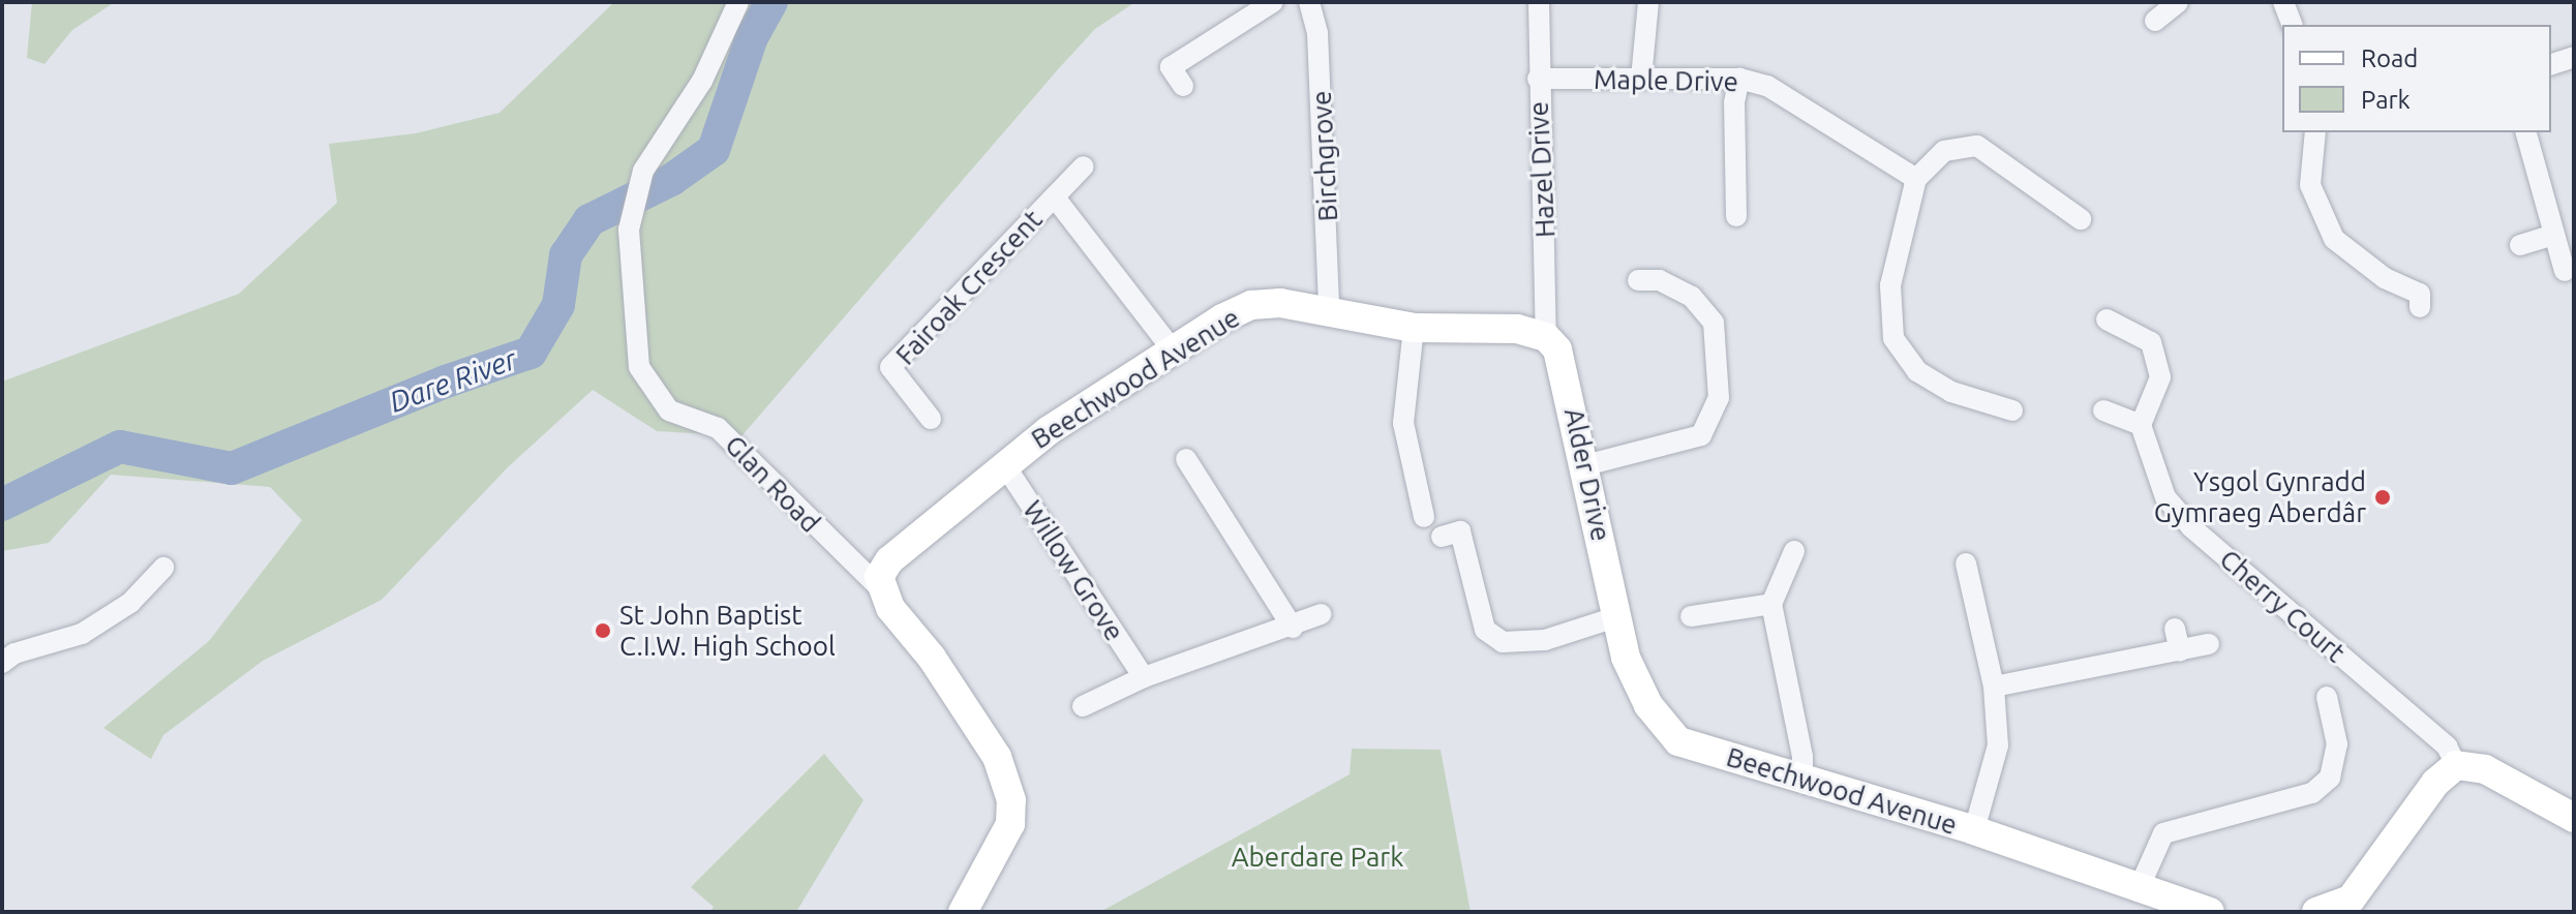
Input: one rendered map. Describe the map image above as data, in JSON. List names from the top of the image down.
{
  "streets": {
    "street": [
      "Maple Drive",
      "Birchgrove",
      "Hazel Drive",
      "Fairoak Crescent",
      "Beechwood Avenue",
      "Alder Drive",
      "Glan Road",
      "Willow Grove",
      "Cherry Court"
    ]
  },
  "crossings": [
    ["Maple Drive", "Hazel Drive"],
    ["Birchgrove", "Beechwood Avenue"],
    ["Hazel Drive", "Beechwood Avenue"],
    ["Hazel Drive", "Alder Drive"],
    ["Fairoak Crescent", "Beechwood Avenue"],
    ["Beechwood Avenue", "Alder Drive"],
    ["Beechwood Avenue", "Glan Road"],
    ["Beechwood Avenue", "Willow Grove"]
  ],
  "water": ["Dare River"],
  "parks": ["Aberdare Park"],
  "places": ["Ysgol Gynradd Gymraeg Aberdâr", "St John Baptist C.I.W. High School"],
  "legend": ["Road", "Park"]
}
